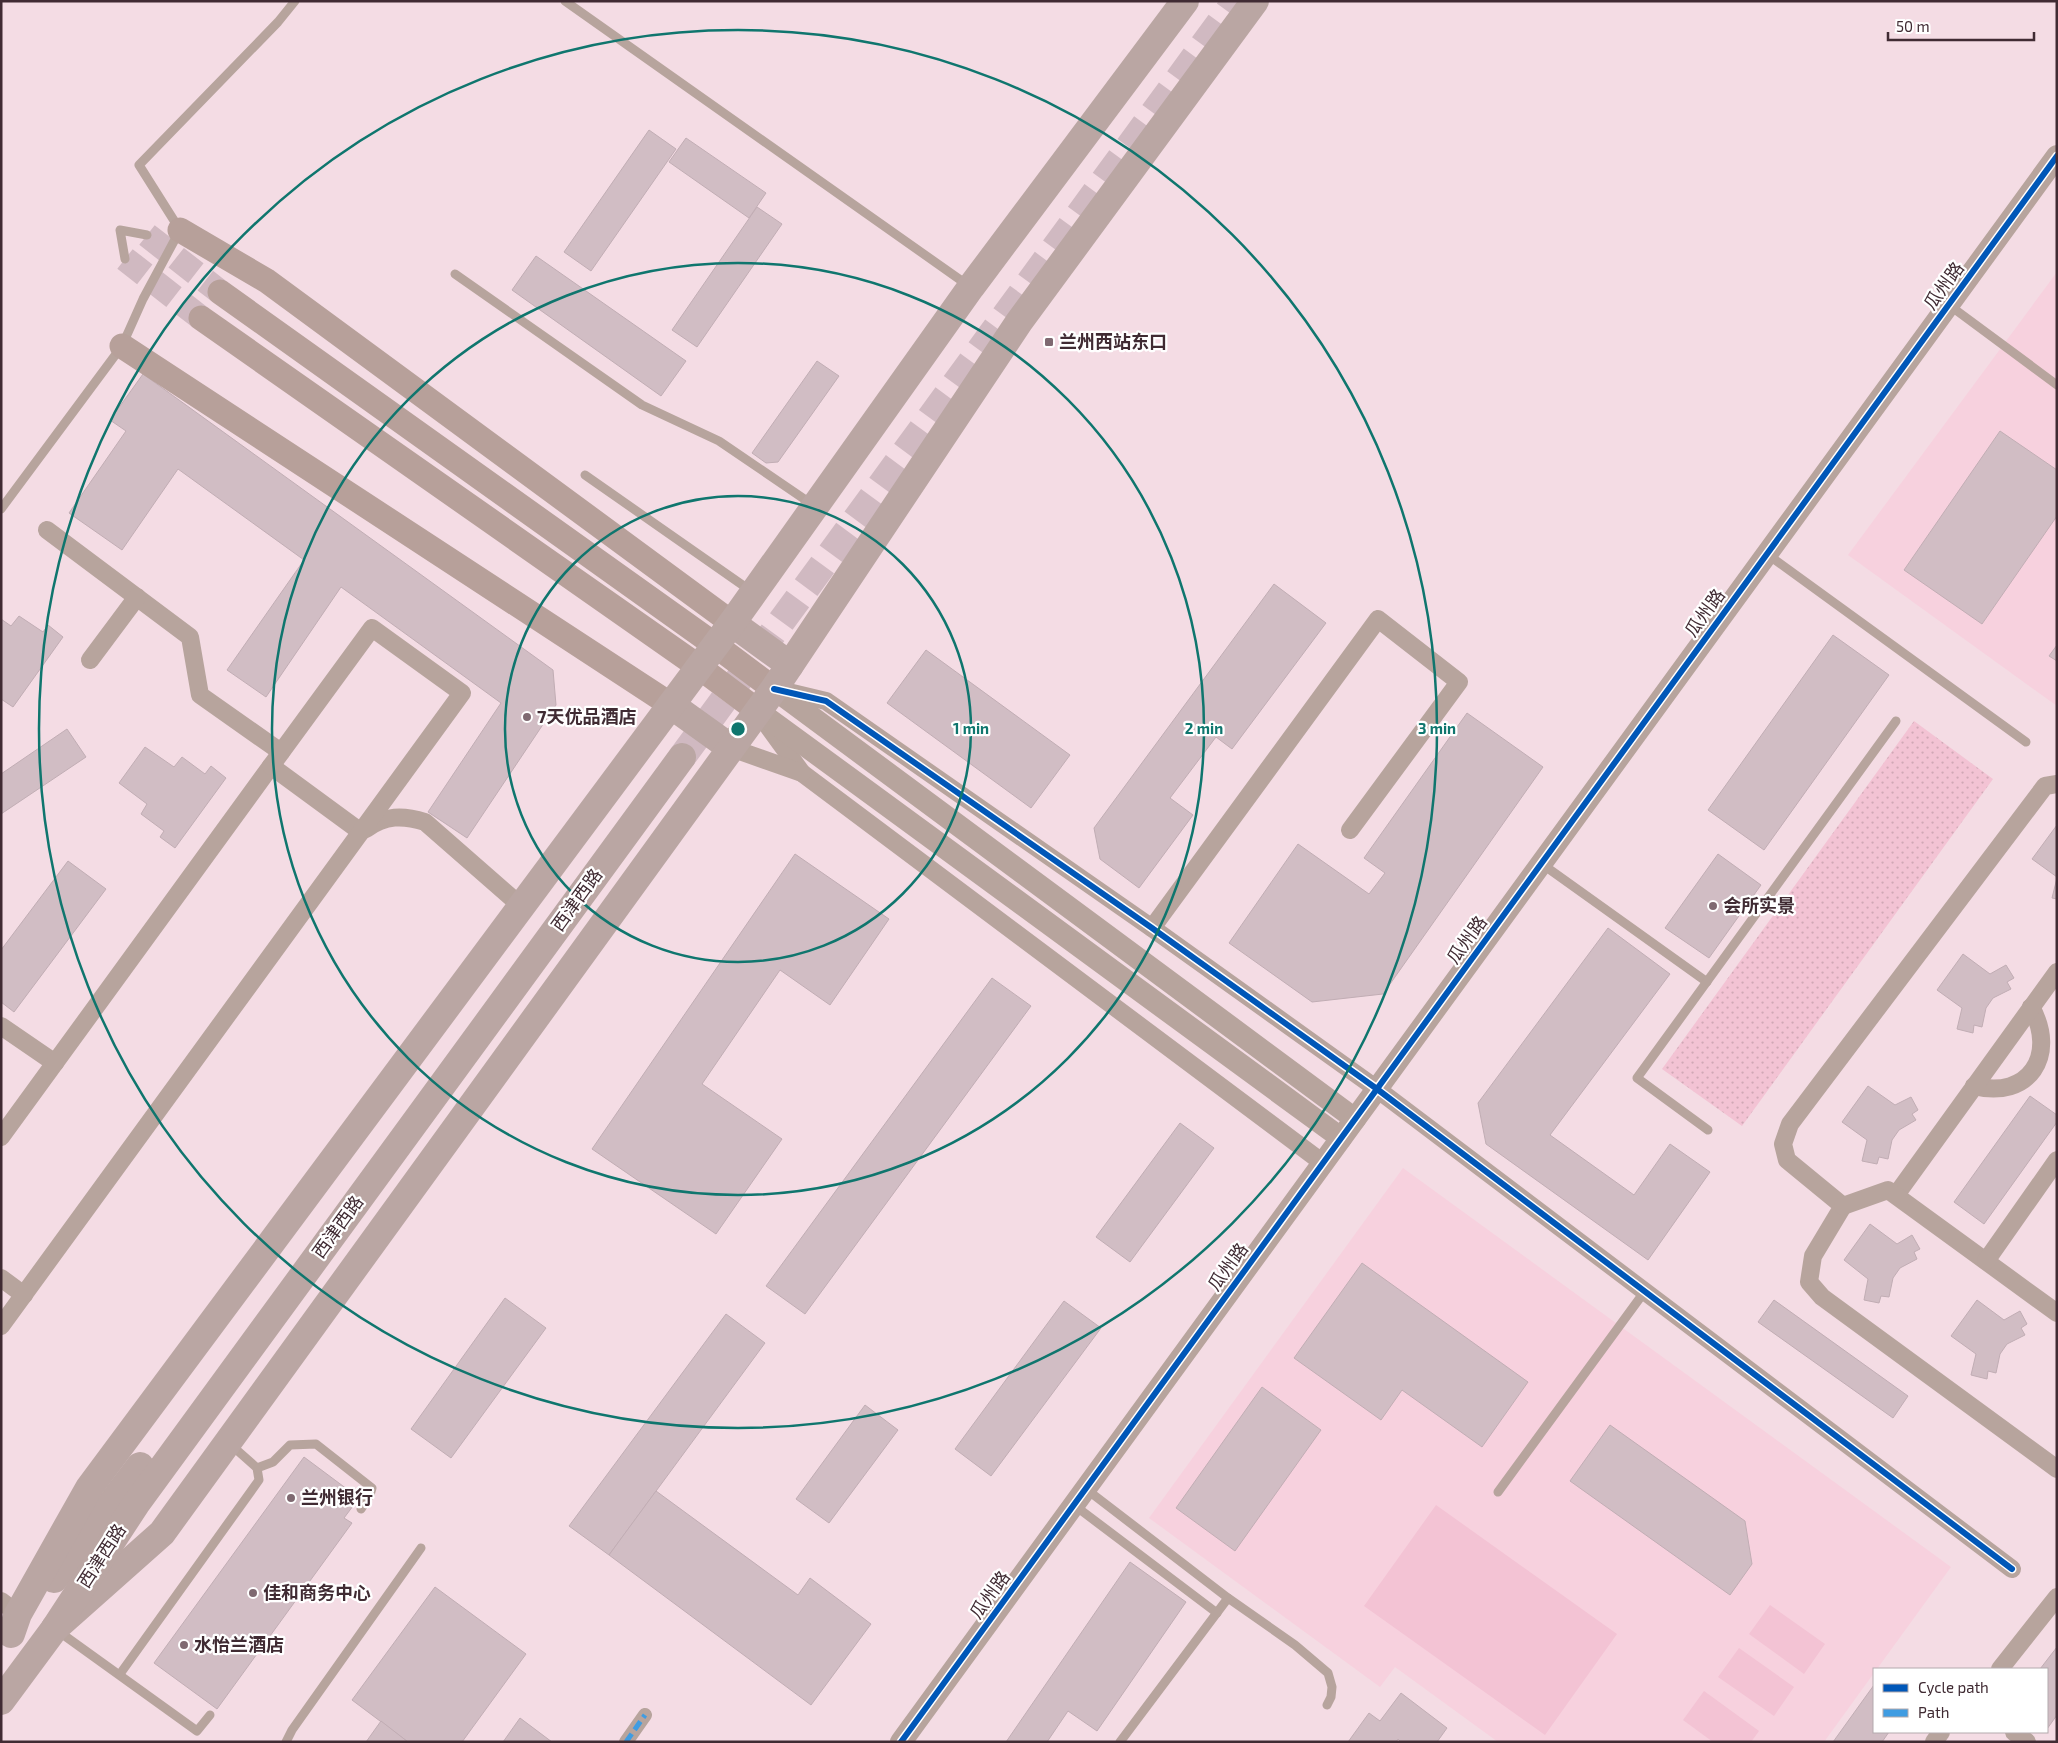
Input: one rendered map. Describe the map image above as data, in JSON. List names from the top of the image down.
{
  "streets": {
    "main road": ["西津西路"],
    "street": ["瓜州路"]
  },
  "places": {
    "transit": ["兰州西站东口"],
    "other": [
      "7天优品酒店",
      "会所实景",
      "兰州银行",
      "佳和商务中心",
      "水怡兰酒店"
    ]
  },
  "legend": ["Cycle path", "Path"],
  "scale_bar": "50 m",
  "rings": ["1 min", "2 min", "3 min"]
}
